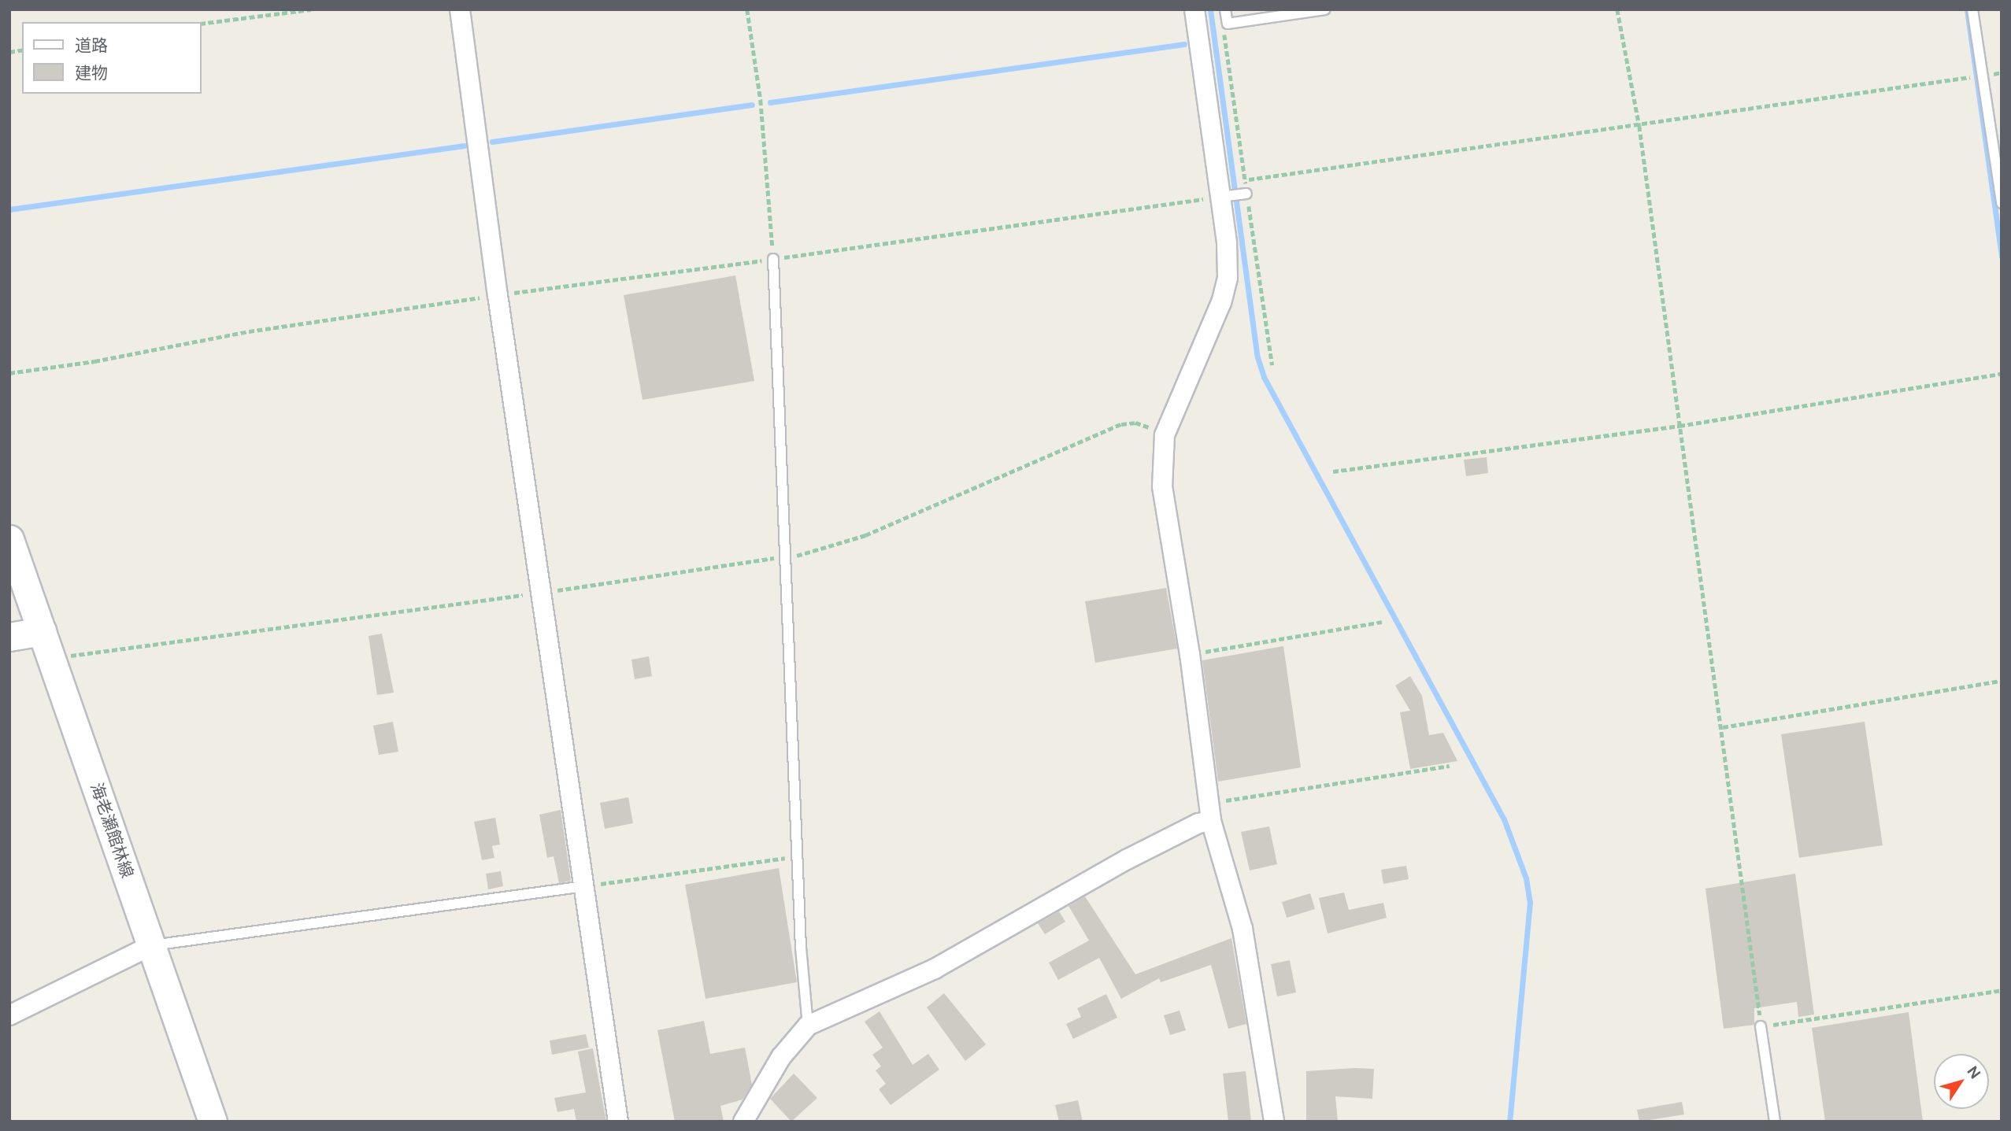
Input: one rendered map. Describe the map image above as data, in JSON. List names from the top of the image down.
{
  "streets": {
    "main road": ["海老瀬館林線"]
  },
  "legend": ["道路", "建物"],
  "north": "top right"
}
